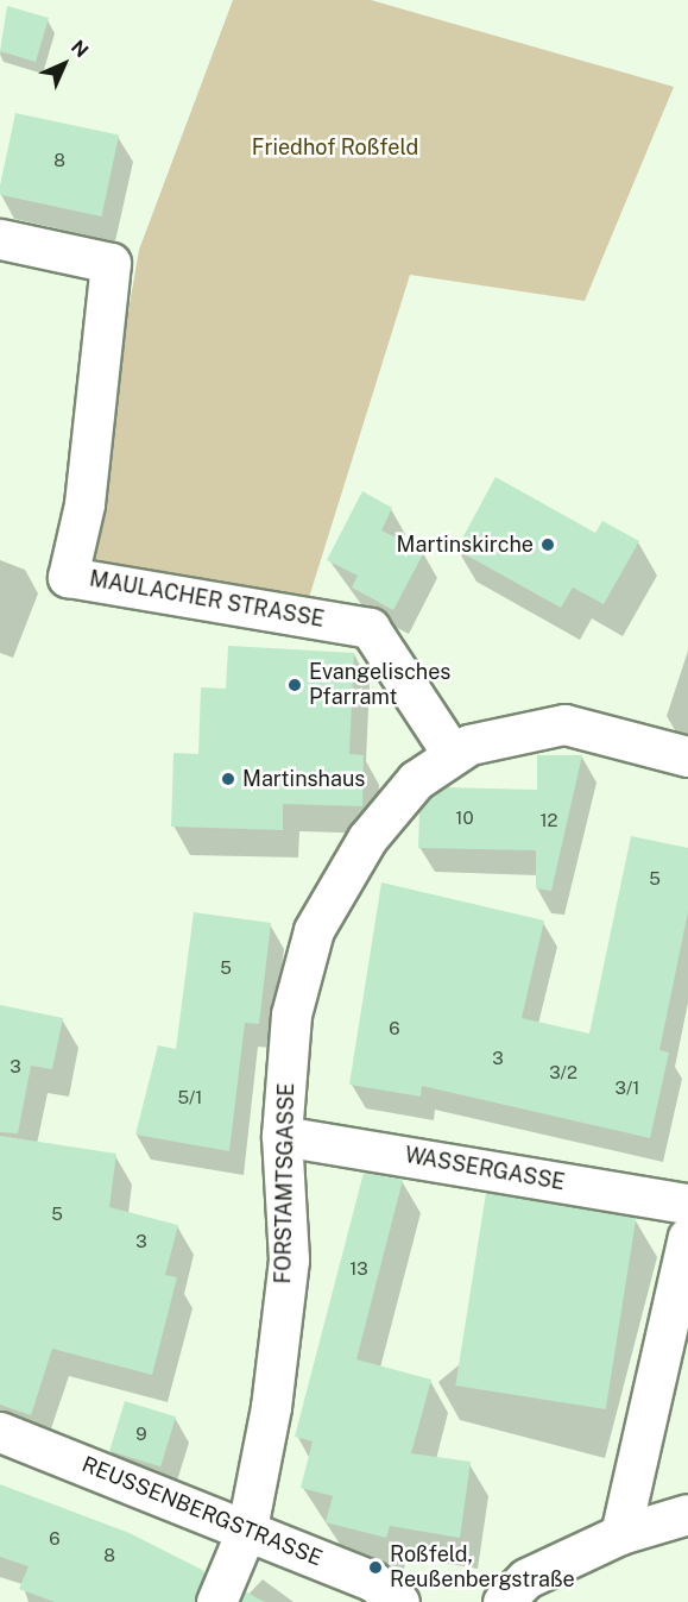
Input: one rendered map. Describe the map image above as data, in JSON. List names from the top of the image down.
{
  "streets": {
    "street": [
      "MAULACHER STRASSE",
      "WASSERGASSE",
      "FORSTAMTSGASSE",
      "REUSSENBERGSTRASSE"
    ]
  },
  "crossings": [
    ["MAULACHER STRASSE", "FORSTAMTSGASSE"],
    ["WASSERGASSE", "FORSTAMTSGASSE"],
    ["FORSTAMTSGASSE", "REUSSENBERGSTRASSE"]
  ],
  "parks": ["Friedhof Roßfeld"],
  "places": [
    "Martinskirche",
    "Evangelisches Pfarramt",
    "Martinshaus",
    "Roßfeld, Reußenbergstraße"
  ],
  "house_numbers": [
    "8",
    "10",
    "12",
    "5",
    "5",
    "6",
    "3",
    "3",
    "3/2",
    "3/1",
    "5/1",
    "5",
    "3",
    "13",
    "9",
    "6",
    "8"
  ],
  "north": "top right"
}
